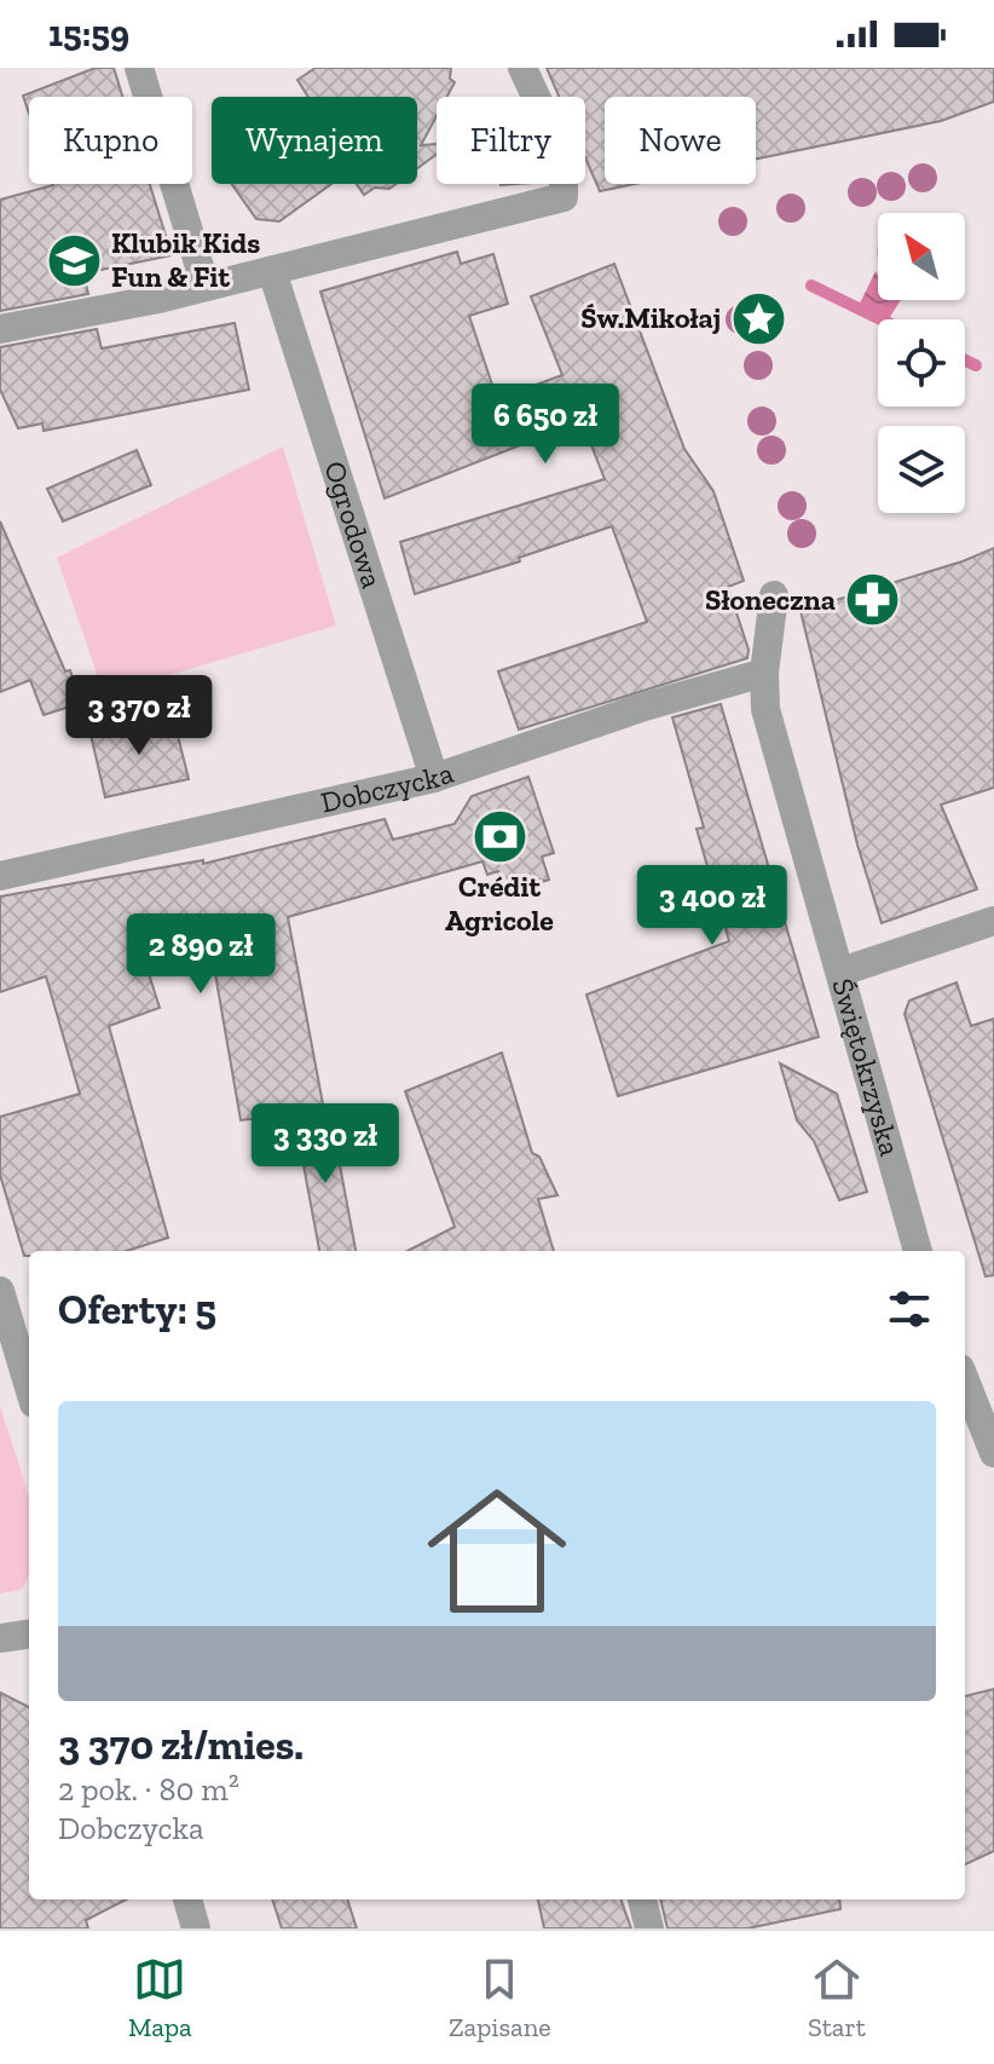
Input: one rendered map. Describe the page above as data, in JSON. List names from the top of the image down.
{
  "streets": {
    "street": ["Ogrodowa", "Dobczycka", "Świętokrzyska"]
  },
  "crossings": [
    ["Ogrodowa", "Dobczycka"],
    ["Dobczycka", "Świętokrzyska"]
  ],
  "places": {
    "school or university": ["Klubik Kids Fun & Fit"],
    "place": ["Św.Mikołaj"],
    "pharmacy": ["Słoneczna"],
    "bank": ["Crédit Agricole"]
  },
  "north": "top left",
  "page": {
    "status": "15:59",
    "chip": [
      "Kupno",
      "Wynajem",
      "Filtry",
      "Nowe"
    ],
    "price": [
      "6 650 zł",
      "3 370 zł",
      "3 400 zł",
      "2 890 zł",
      "3 330 zł"
    ],
    "heading": "Oferty: 5",
    "list": [
      {
        "name": "3 370 zł/mies.",
        "note": "2 pok. · 80 m² · Dobczycka"
      }
    ],
    "tabs": ["Mapa", "Zapisane", "Start"]
  }
}
